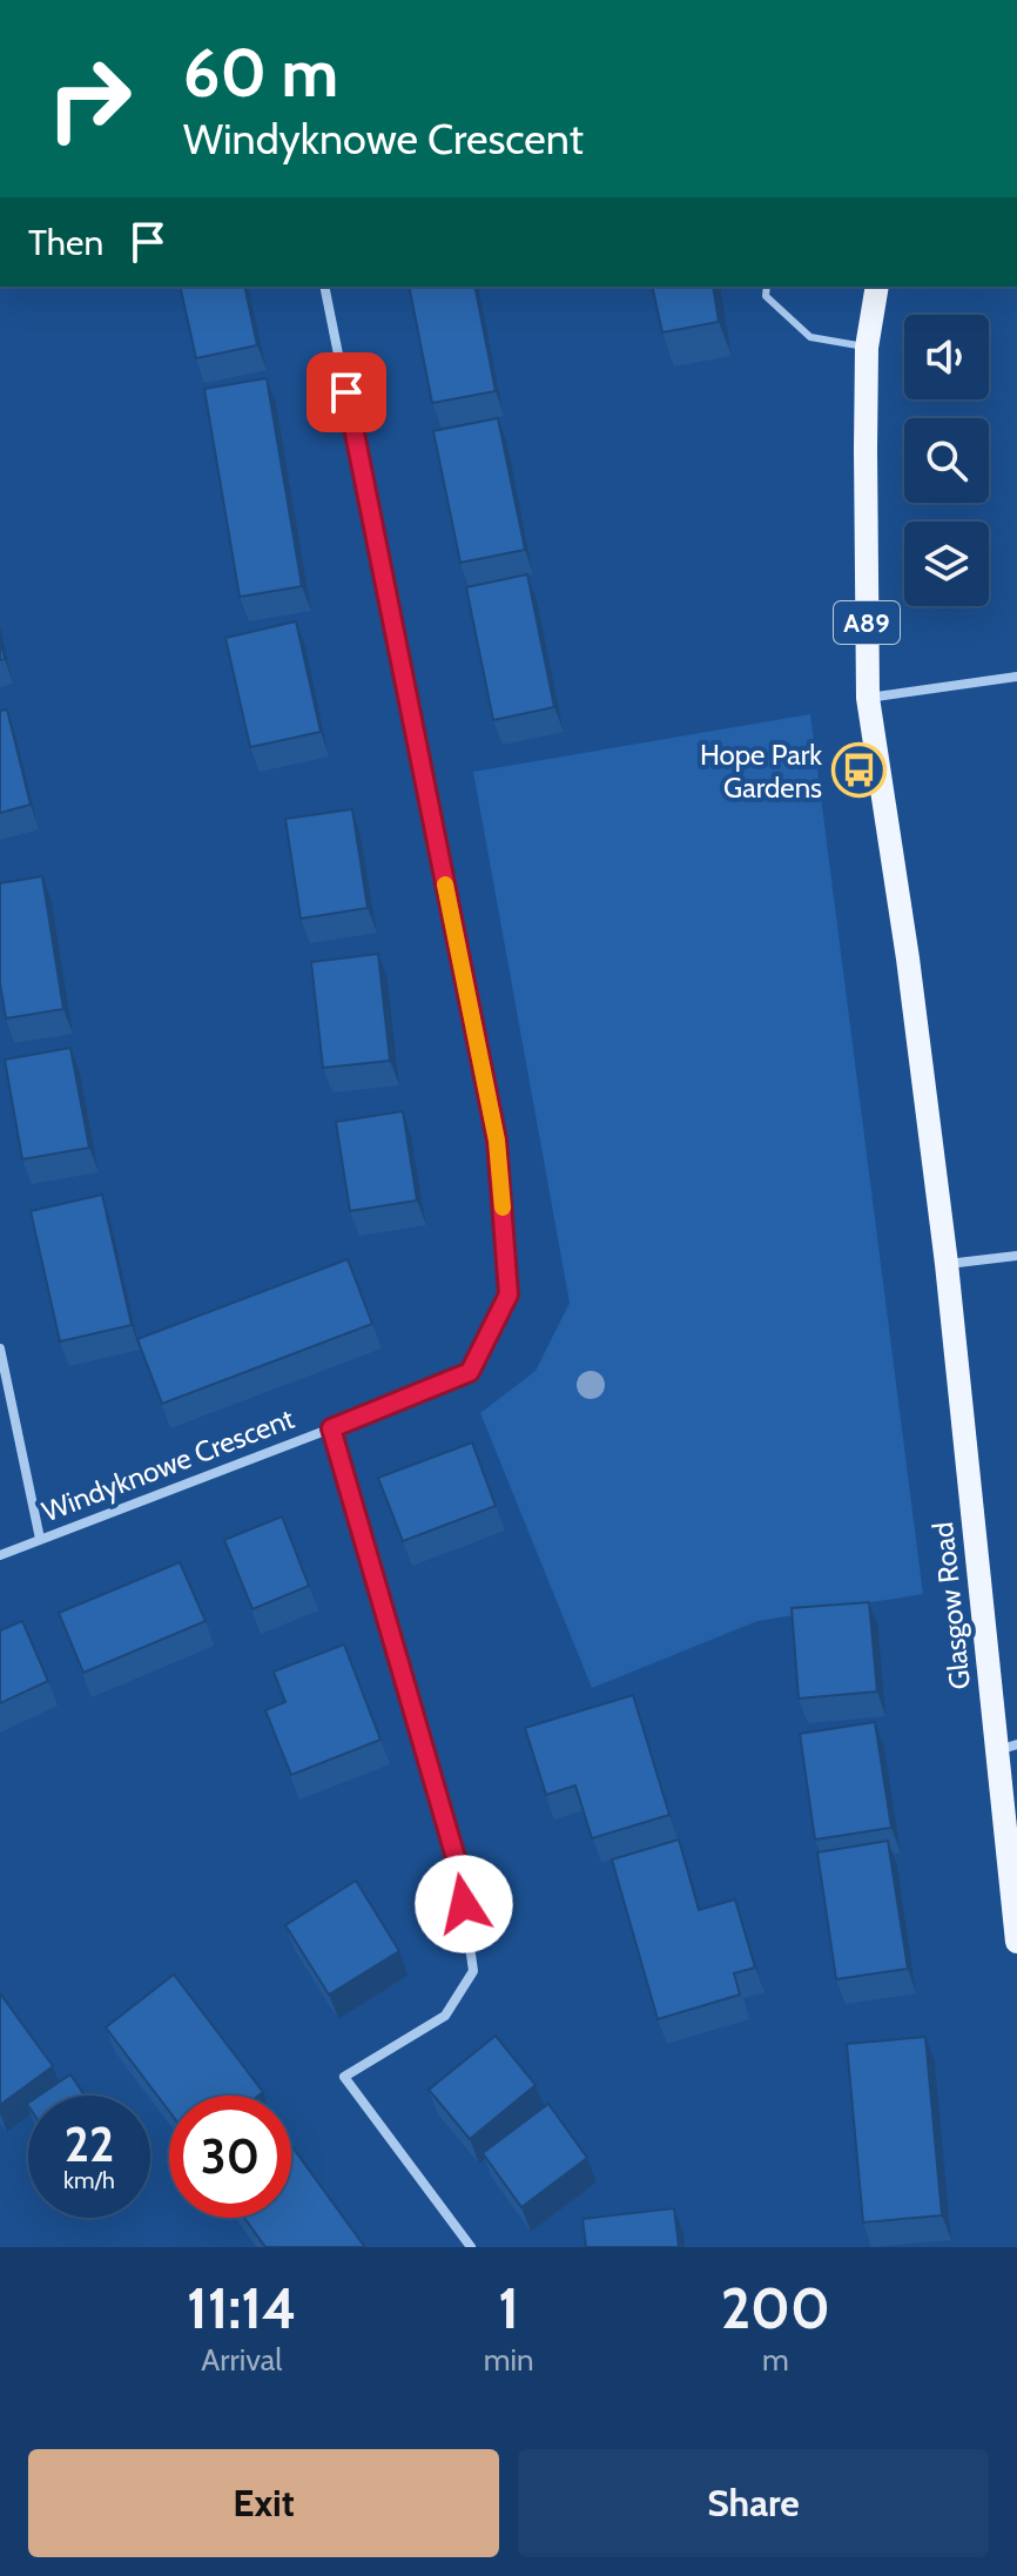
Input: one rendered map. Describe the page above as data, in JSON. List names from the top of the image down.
{
  "streets": {
    "main road": ["A89", "Glasgow Road"],
    "street": ["Windyknowe Crescent"]
  },
  "crossings": [
    ["A89", "Glasgow Road"]
  ],
  "places": {
    "bus stop": ["Hope Park Gardens"]
  },
  "page": {
    "turn": ["60 m", "Windyknowe Crescent"],
    "then": "Then",
    "speed": "22 km/h",
    "limit": "30",
    "eta": [
      "11:14",
      "Arrival",
      "1",
      "min",
      "200",
      "m"
    ],
    "buttons": ["Exit", "Share"]
  }
}
